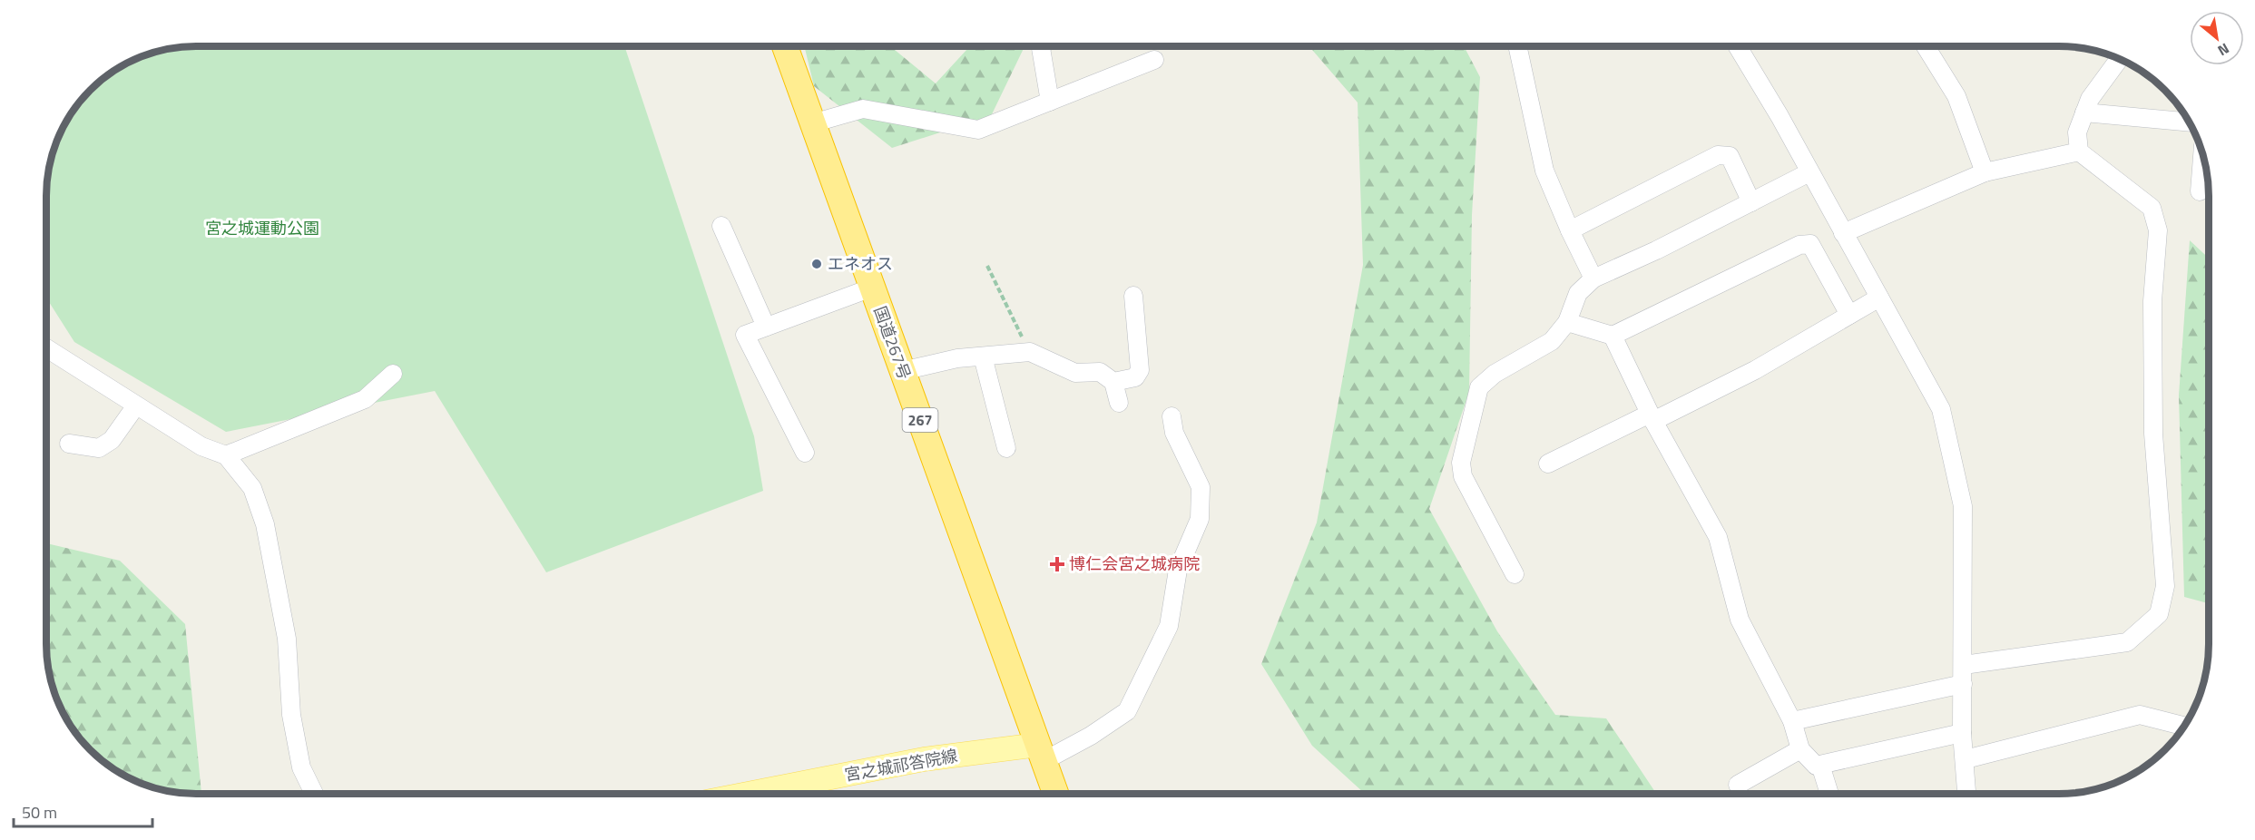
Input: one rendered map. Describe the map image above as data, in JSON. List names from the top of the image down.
{
  "streets": {
    "highway": ["国道267号", "267"],
    "main road": ["宮之城祁答院線"]
  },
  "crossings": [
    ["国道267号", "宮之城祁答院線"]
  ],
  "parks": ["宮之城運動公園"],
  "places": {
    "other": ["エネオス"],
    "health": ["博仁会宮之城病院"]
  },
  "scale_bar": "50 m",
  "north": "bottom right"
}
